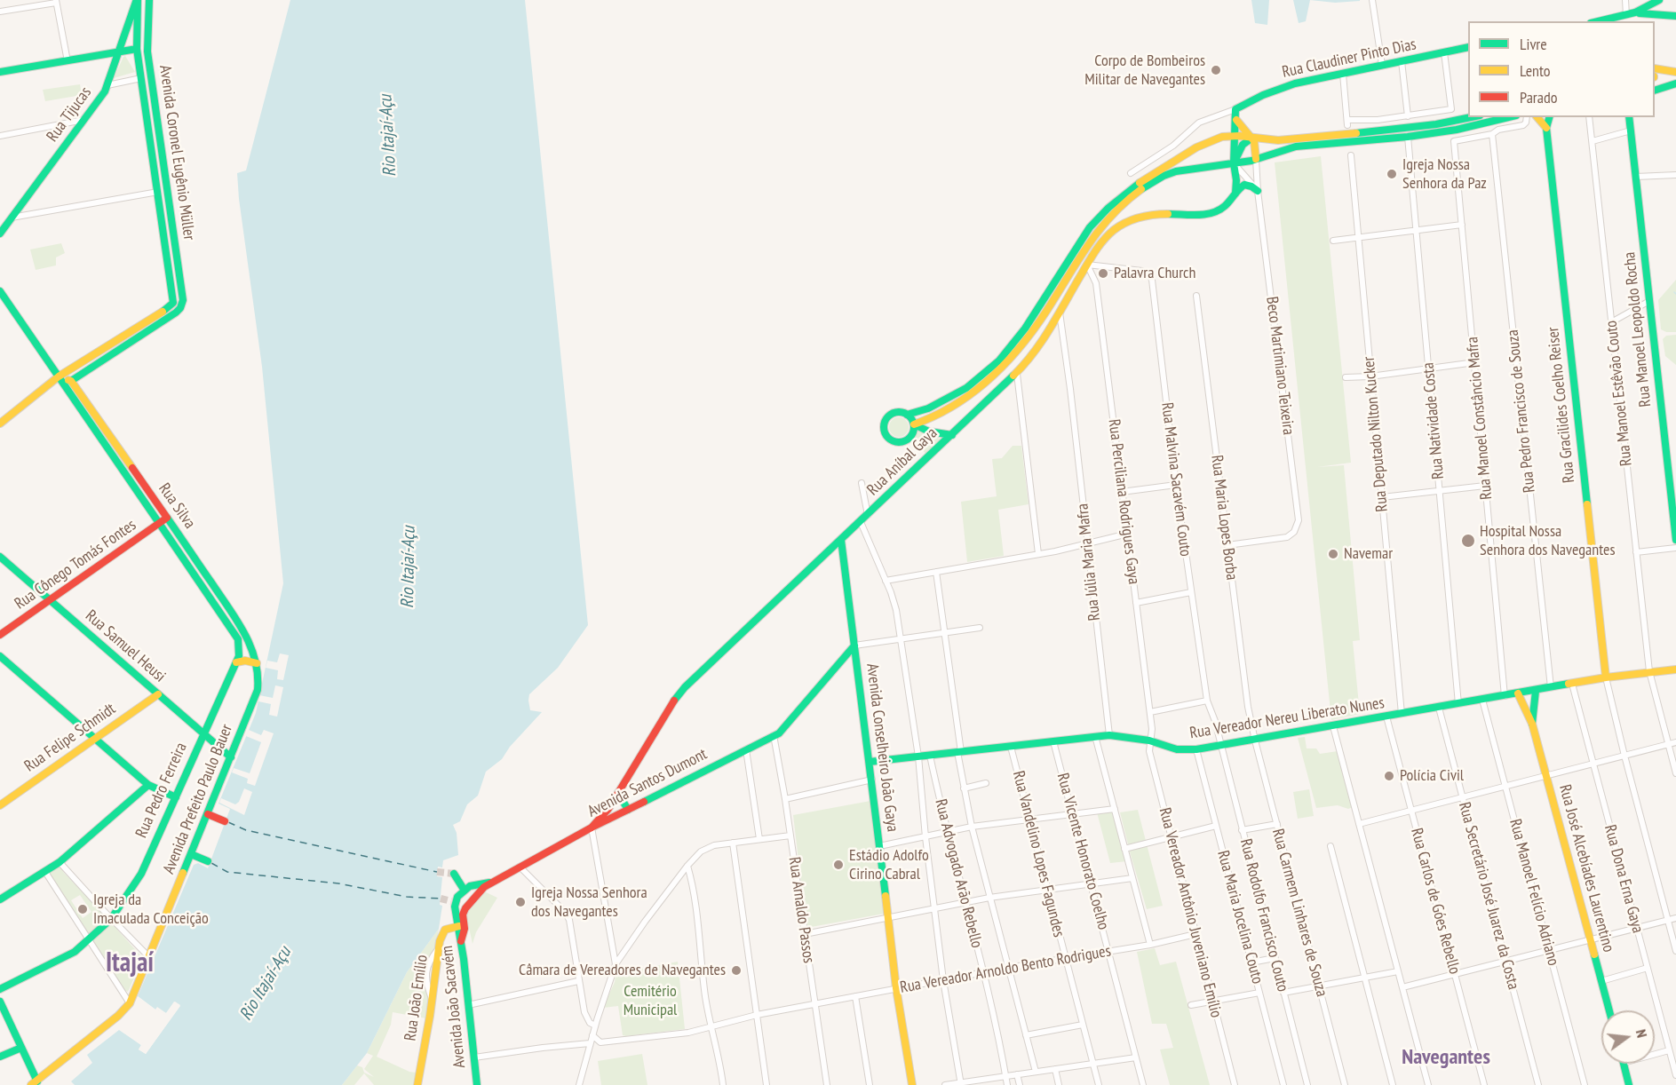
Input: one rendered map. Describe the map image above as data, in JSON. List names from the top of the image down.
{
  "streets": {
    "main road": [
      "Rua Claudiner Pinto Dias",
      "Rua Tijucas",
      "Avenida Coronel Eugênio Müller",
      "Rua Manoel Leopoldo Rocha",
      "Rua Gracilides Coelho Reiser",
      "Rua Aníbal Gaya",
      "Rua Silva",
      "Rua Cônego Tomás Fontes",
      "Rua Samuel Heusi",
      "Rua Vereador Nereu Liberato Nunes",
      "Rua Felipe Schmidt",
      "Avenida Conselheiro João Gaya",
      "Avenida Santos Dumont",
      "Rua Pedro Ferreira",
      "Avenida Prefeito Paulo Bauer",
      "Rua José Alcebíades Laurentino",
      "Rua João Emílio",
      "Avenida João Sacavém"
    ],
    "street": [
      "Beco Martimiano Teixeira",
      "Rua Manoel Estêvão Couto",
      "Rua Pedro Francisco de Souza",
      "Rua Manoel Constâncio Mafra",
      "Rua Natividade Costa",
      "Rua Deputado Nilton Kucker",
      "Rua Malvina Sacavém Couto",
      "Rua Perciliana Rodrigues Gaya",
      "Rua Maria Lopes Borba",
      "Rua Júlia Maria Mafra",
      "Rua Vicente Honorato Coelho",
      "Rua Vandelino Lopes Fagundes",
      "Rua Advogado Arão Rebello",
      "Rua Dona Erna Gaya",
      "Rua Manoel Felício Adriano",
      "Rua Secretário José Juarez da Costa",
      "Rua Carlos de Góes Rebello",
      "Rua Arnaldo Passos",
      "Rua Vereador Antônio Juveniano Emílio",
      "Rua Carmem Linhares de Souza",
      "Rua Rodolfo Francisco Couto",
      "Rua Maria Jocelina Couto",
      "Rua Vereador Arnoldo Bento Rodrigues"
    ]
  },
  "crossings": [
    ["Rua Tijucas", "Avenida Coronel Eugênio Müller"],
    ["Avenida Coronel Eugênio Müller", "Rua Silva"],
    ["Beco Martimiano Teixeira", "Rua Maria Lopes Borba"],
    ["Rua Manoel Estêvão Couto", "Rua Vereador Nereu Liberato Nunes"],
    ["Rua Gracilides Coelho Reiser", "Rua Vereador Nereu Liberato Nunes"],
    ["Rua Pedro Francisco de Souza", "Rua Manoel Constâncio Mafra"],
    ["Rua Pedro Francisco de Souza", "Rua Vereador Nereu Liberato Nunes"],
    ["Rua Manoel Constâncio Mafra", "Rua Vereador Nereu Liberato Nunes"],
    ["Rua Natividade Costa", "Rua Vereador Nereu Liberato Nunes"],
    ["Rua Deputado Nilton Kucker", "Rua Vereador Nereu Liberato Nunes"],
    ["Rua Aníbal Gaya", "Rua Malvina Sacavém Couto"],
    ["Rua Aníbal Gaya", "Rua Perciliana Rodrigues Gaya"],
    ["Rua Aníbal Gaya", "Rua Júlia Maria Mafra"],
    ["Rua Aníbal Gaya", "Avenida Conselheiro João Gaya"],
    ["Rua Aníbal Gaya", "Avenida Santos Dumont"],
    ["Rua Malvina Sacavém Couto", "Rua Perciliana Rodrigues Gaya"],
    ["Rua Malvina Sacavém Couto", "Rua Vereador Nereu Liberato Nunes"],
    ["Rua Malvina Sacavém Couto", "Rua Rodolfo Francisco Couto"],
    ["Rua Perciliana Rodrigues Gaya", "Rua Vereador Nereu Liberato Nunes"],
    ["Rua Perciliana Rodrigues Gaya", "Rua Vereador Antônio Juveniano Emílio"],
    ["Rua Silva", "Rua Cônego Tomás Fontes"],
    ["Rua Silva", "Rua Pedro Ferreira"],
    ["Rua Silva", "Avenida Prefeito Paulo Bauer"],
    ["Rua Maria Lopes Borba", "Rua Vereador Nereu Liberato Nunes"],
    ["Rua Maria Lopes Borba", "Rua Carmem Linhares de Souza"],
    ["Rua Júlia Maria Mafra", "Rua Vereador Nereu Liberato Nunes"],
    ["Rua Cônego Tomás Fontes", "Rua Samuel Heusi"],
    ["Rua Samuel Heusi", "Rua Felipe Schmidt"],
    ["Rua Samuel Heusi", "Rua Pedro Ferreira"],
    ["Rua Samuel Heusi", "Avenida Prefeito Paulo Bauer"],
    ["Rua Vereador Nereu Liberato Nunes", "Avenida Conselheiro João Gaya"],
    ["Rua Vereador Nereu Liberato Nunes", "Rua Vicente Honorato Coelho"],
    ["Rua Vereador Nereu Liberato Nunes", "Rua Vandelino Lopes Fagundes"],
    ["Rua Vereador Nereu Liberato Nunes", "Rua José Alcebíades Laurentino"],
    ["Rua Vereador Nereu Liberato Nunes", "Rua Advogado Arão Rebello"],
    ["Rua Vereador Nereu Liberato Nunes", "Rua Dona Erna Gaya"],
    ["Rua Vereador Nereu Liberato Nunes", "Rua Manoel Felício Adriano"],
    ["Rua Vereador Nereu Liberato Nunes", "Rua Secretário José Juarez da Costa"],
    ["Rua Vereador Nereu Liberato Nunes", "Rua Carlos de Góes Rebello"],
    ["Rua Vereador Nereu Liberato Nunes", "Rua Vereador Antônio Juveniano Emílio"],
    ["Rua Vereador Nereu Liberato Nunes", "Rua Carmem Linhares de Souza"],
    ["Rua Vereador Nereu Liberato Nunes", "Rua Rodolfo Francisco Couto"],
    ["Rua Vereador Nereu Liberato Nunes", "Rua Maria Jocelina Couto"],
    ["Avenida Conselheiro João Gaya", "Avenida Santos Dumont"],
    ["Avenida Conselheiro João Gaya", "Rua Vereador Arnoldo Bento Rodrigues"],
    ["Avenida Santos Dumont", "Rua Arnaldo Passos"],
    ["Avenida Santos Dumont", "Avenida João Sacavém"],
    ["Rua Vicente Honorato Coelho", "Rua Vereador Arnoldo Bento Rodrigues"],
    ["Rua Vandelino Lopes Fagundes", "Rua Vereador Arnoldo Bento Rodrigues"],
    ["Rua Advogado Arão Rebello", "Rua Vereador Arnoldo Bento Rodrigues"],
    ["Rua Arnaldo Passos", "Rua Vereador Arnoldo Bento Rodrigues"],
    ["Rua Vereador Antônio Juveniano Emílio", "Rua Vereador Arnoldo Bento Rodrigues"],
    ["Rua João Emílio", "Avenida João Sacavém"]
  ],
  "districts": ["Itajaí", "Navegantes"],
  "water": ["Rio Itajaí-Açu"],
  "parks": ["Cemitério Municipal"],
  "places": [
    "Corpo de Bombeiros Militar de Navegantes",
    "Igreja Nossa Senhora da Paz",
    "Palavra Church",
    "Hospital Nossa Senhora dos Navegantes",
    "Navemar",
    "Polícia Civil",
    "Estádio Adolfo Cirino Cabral",
    "Igreja Nossa Senhora dos Navegantes",
    "Igreja da Imaculada Conceição",
    "Câmara de Vereadores de Navegantes"
  ],
  "legend": ["Livre", "Lento", "Parado"],
  "north": "right"
}
